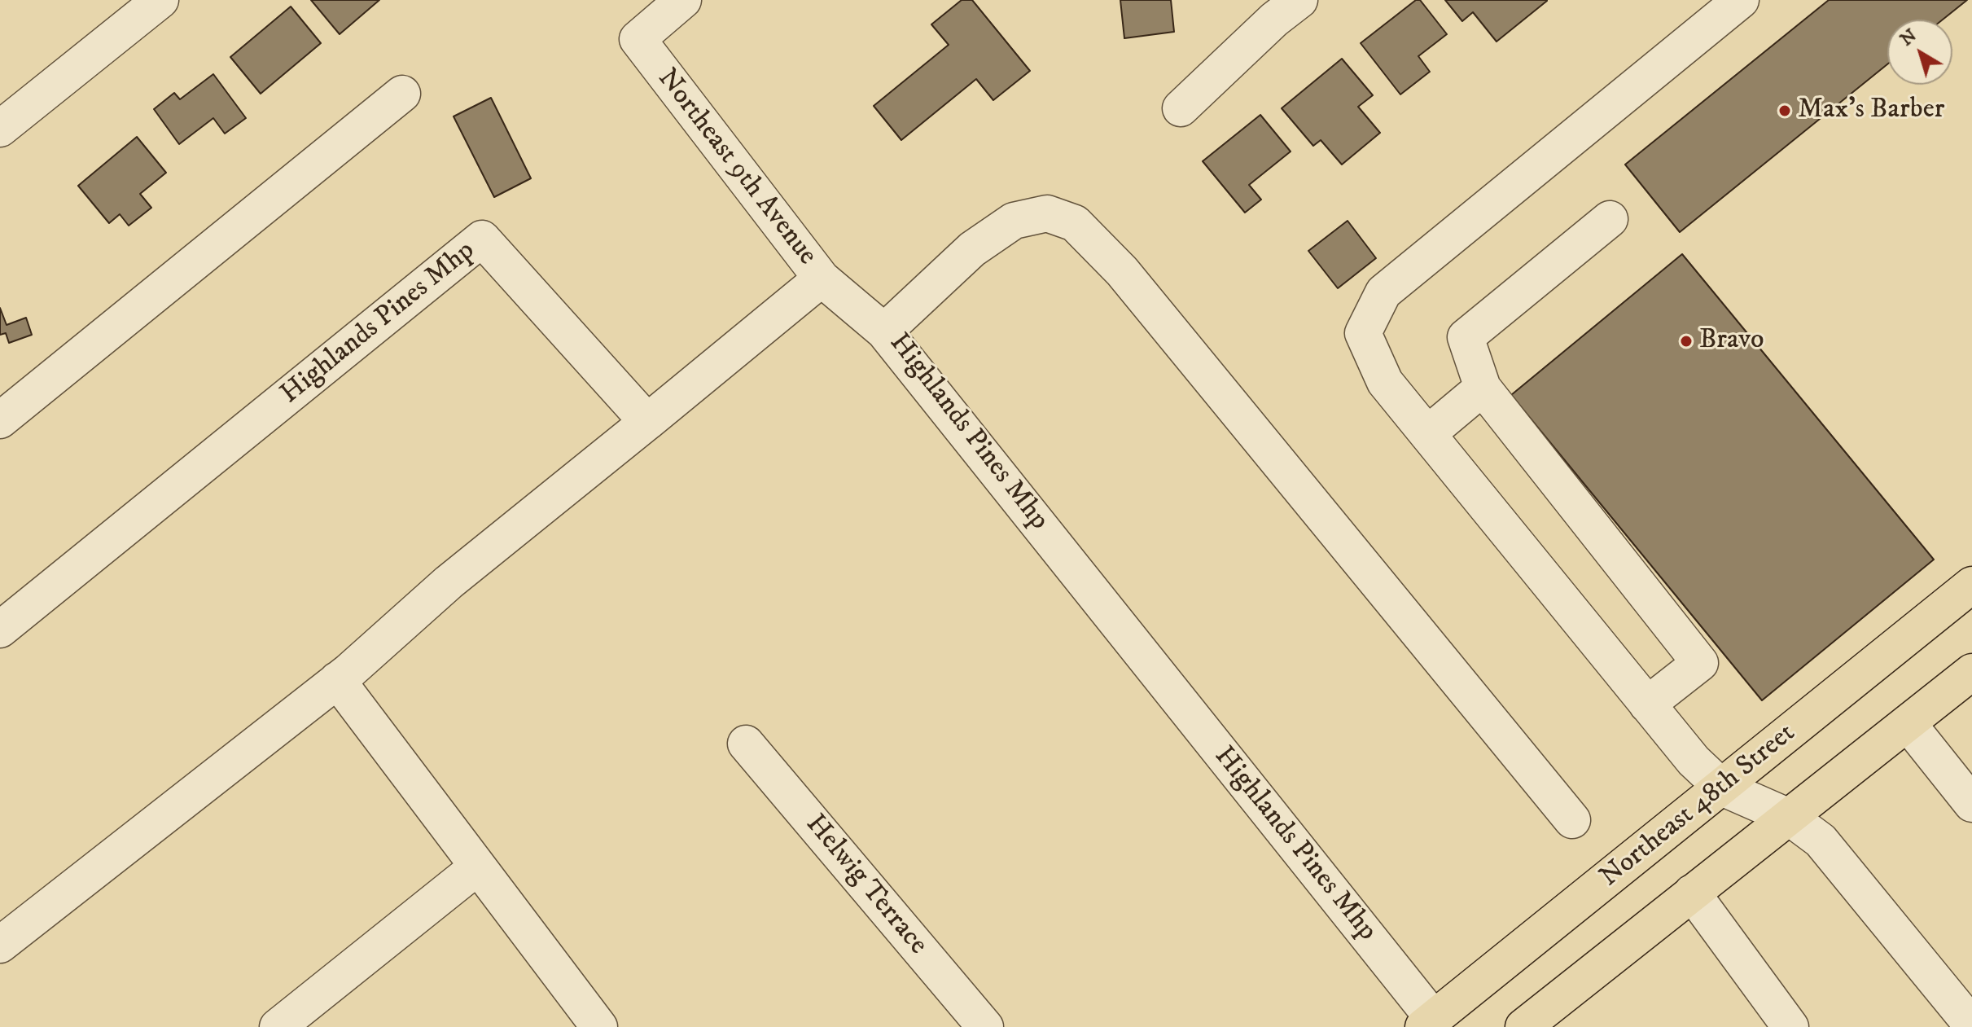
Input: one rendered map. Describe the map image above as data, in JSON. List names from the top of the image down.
{
  "streets": {
    "main road": ["Northeast 48th Street"],
    "street": ["Northeast 9th Avenue", "Highlands Pines Mhp", "Helwig Terrace"]
  },
  "crossings": [
    ["Northeast 9th Avenue", "Highlands Pines Mhp"],
    ["Highlands Pines Mhp", "Northeast 48th Street"]
  ],
  "places": ["Max’s Barber", "Bravo"],
  "north": "top left"
}
